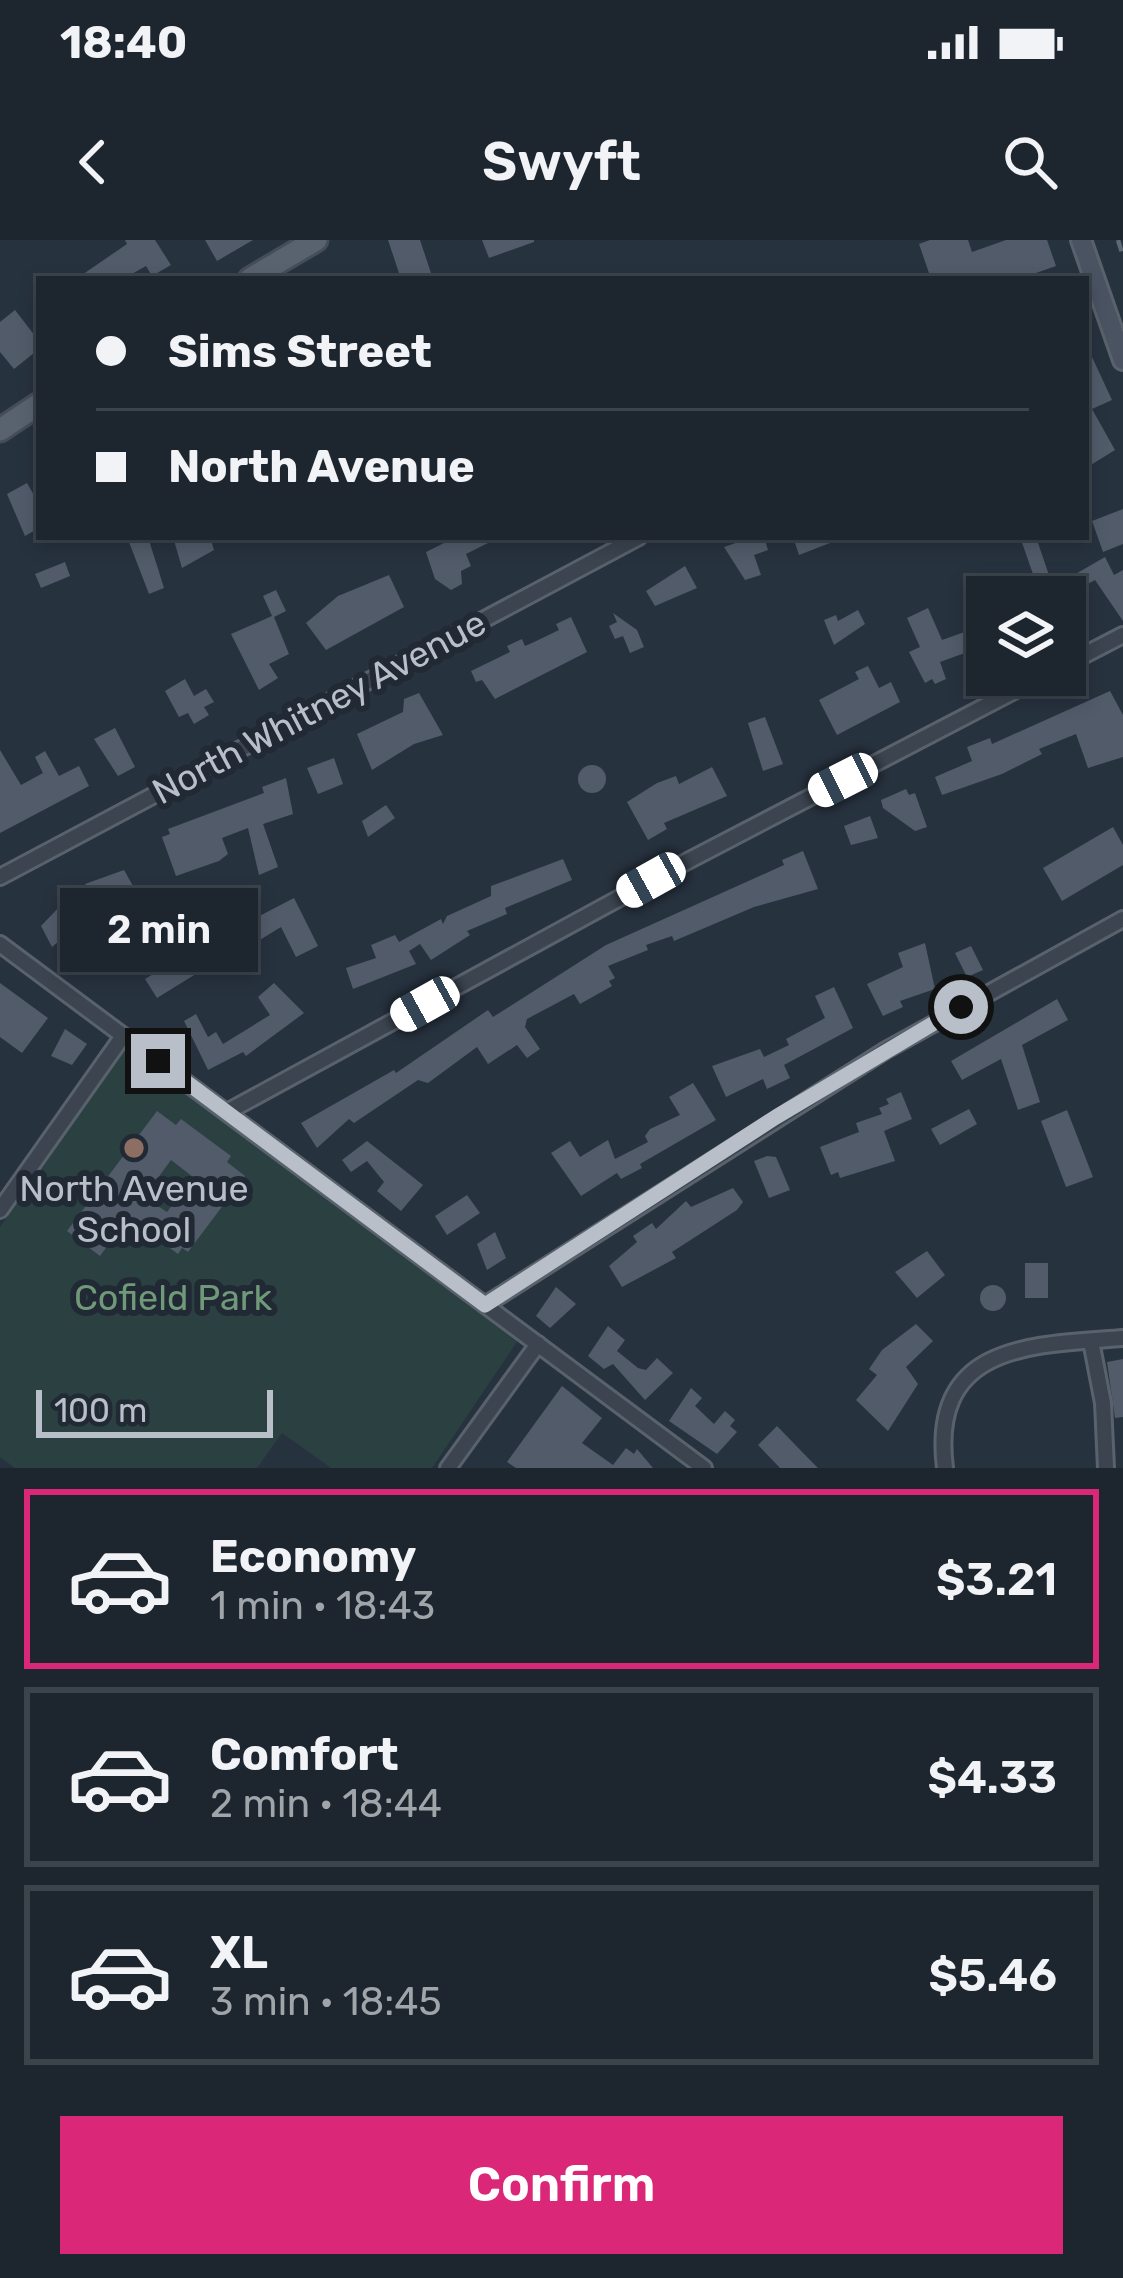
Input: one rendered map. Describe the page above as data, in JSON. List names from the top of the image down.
{
  "streets": {
    "street": ["North Whitney Avenue"]
  },
  "parks": ["Cofield Park"],
  "places": ["North Avenue School"],
  "scale_bar": "100 m",
  "page": {
    "status": "18:40",
    "header": "Swyft",
    "banner": ["Sims Street", "North Avenue"],
    "bubble": "2 min",
    "scale": "100 m",
    "list": [
      {
        "name": "Economy",
        "note": "1 min · 18:43",
        "value": "$3.21"
      },
      {
        "name": "Comfort",
        "note": "2 min · 18:44",
        "value": "$4.33"
      },
      {
        "name": "XL",
        "note": "3 min · 18:45",
        "value": "$5.46"
      }
    ],
    "buttons": "Confirm"
  }
}
